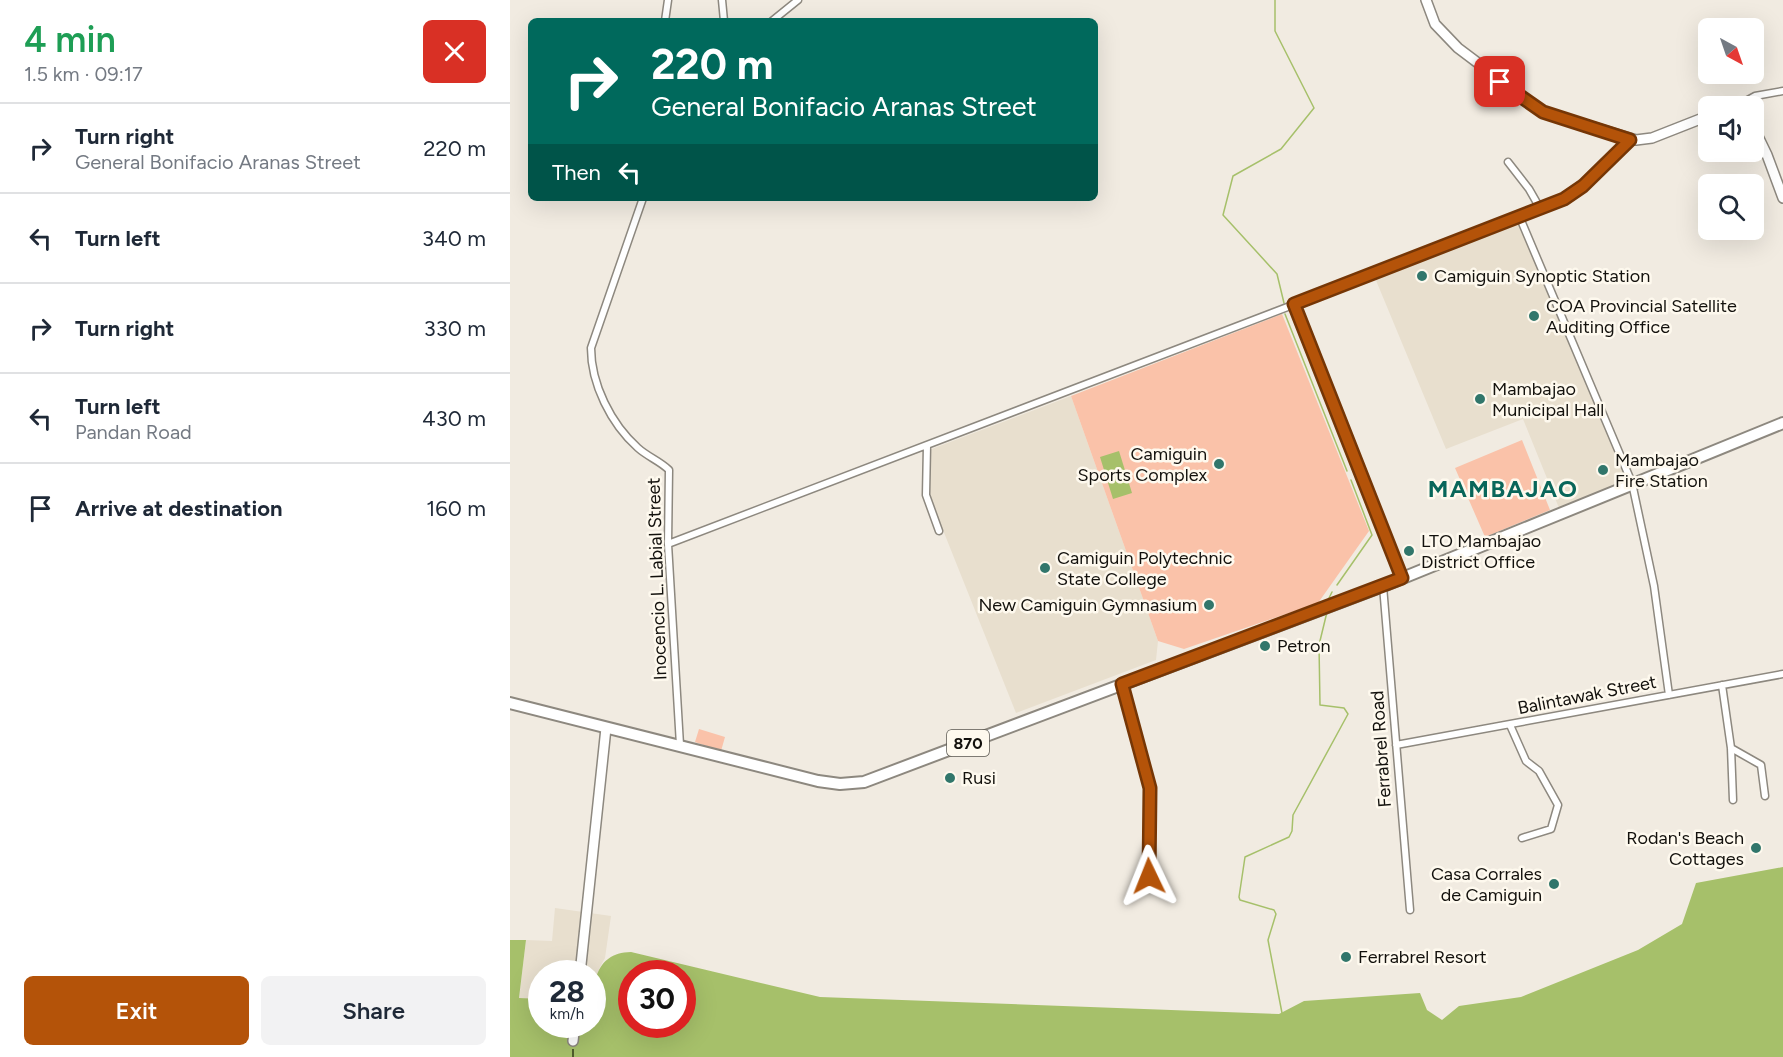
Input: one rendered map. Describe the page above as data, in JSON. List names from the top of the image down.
{
  "streets": {
    "main road": ["870"],
    "street": ["Inocencio L. Labial Street", "Balintawak Street", "Ferrabrel Road"]
  },
  "crossings": [
    ["Inocencio L. Labial Street", "870"],
    ["Balintawak Street", "Ferrabrel Road"],
    ["870", "Ferrabrel Road"]
  ],
  "districts": ["MAMBAJAO"],
  "places": [
    "Camiguin Synoptic Station",
    "COA Provincial Satellite Auditing Office",
    "Mambajao Municipal Hall",
    "Camiguin Sports Complex",
    "Mambajao Fire Station",
    "LTO Mambajao District Office",
    "Camiguin Polytechnic State College",
    "New Camiguin Gymnasium",
    "Petron",
    "Rusi",
    "Rodan's Beach Cottages",
    "Casa Corrales de Camiguin",
    "Ferrabrel Resort"
  ],
  "north": "bottom right",
  "page": {
    "heading": ["4 min", "1.5 km · 09:17"],
    "turn": ["220 m", "General Bonifacio Aranas Street"],
    "list": [
      {
        "name": "Turn right",
        "note": "General Bonifacio Aranas Street",
        "value": "220 m"
      },
      {
        "name": "Turn left",
        "value": "340 m"
      },
      {
        "name": "Turn right",
        "value": "330 m"
      },
      {
        "name": "Turn left",
        "note": "Pandan Road",
        "value": "430 m"
      },
      {
        "name": "Arrive at destination",
        "value": "160 m"
      }
    ],
    "then": "Then",
    "speed": "28 km/h",
    "limit": "30",
    "buttons": ["Exit", "Share"]
  }
}
